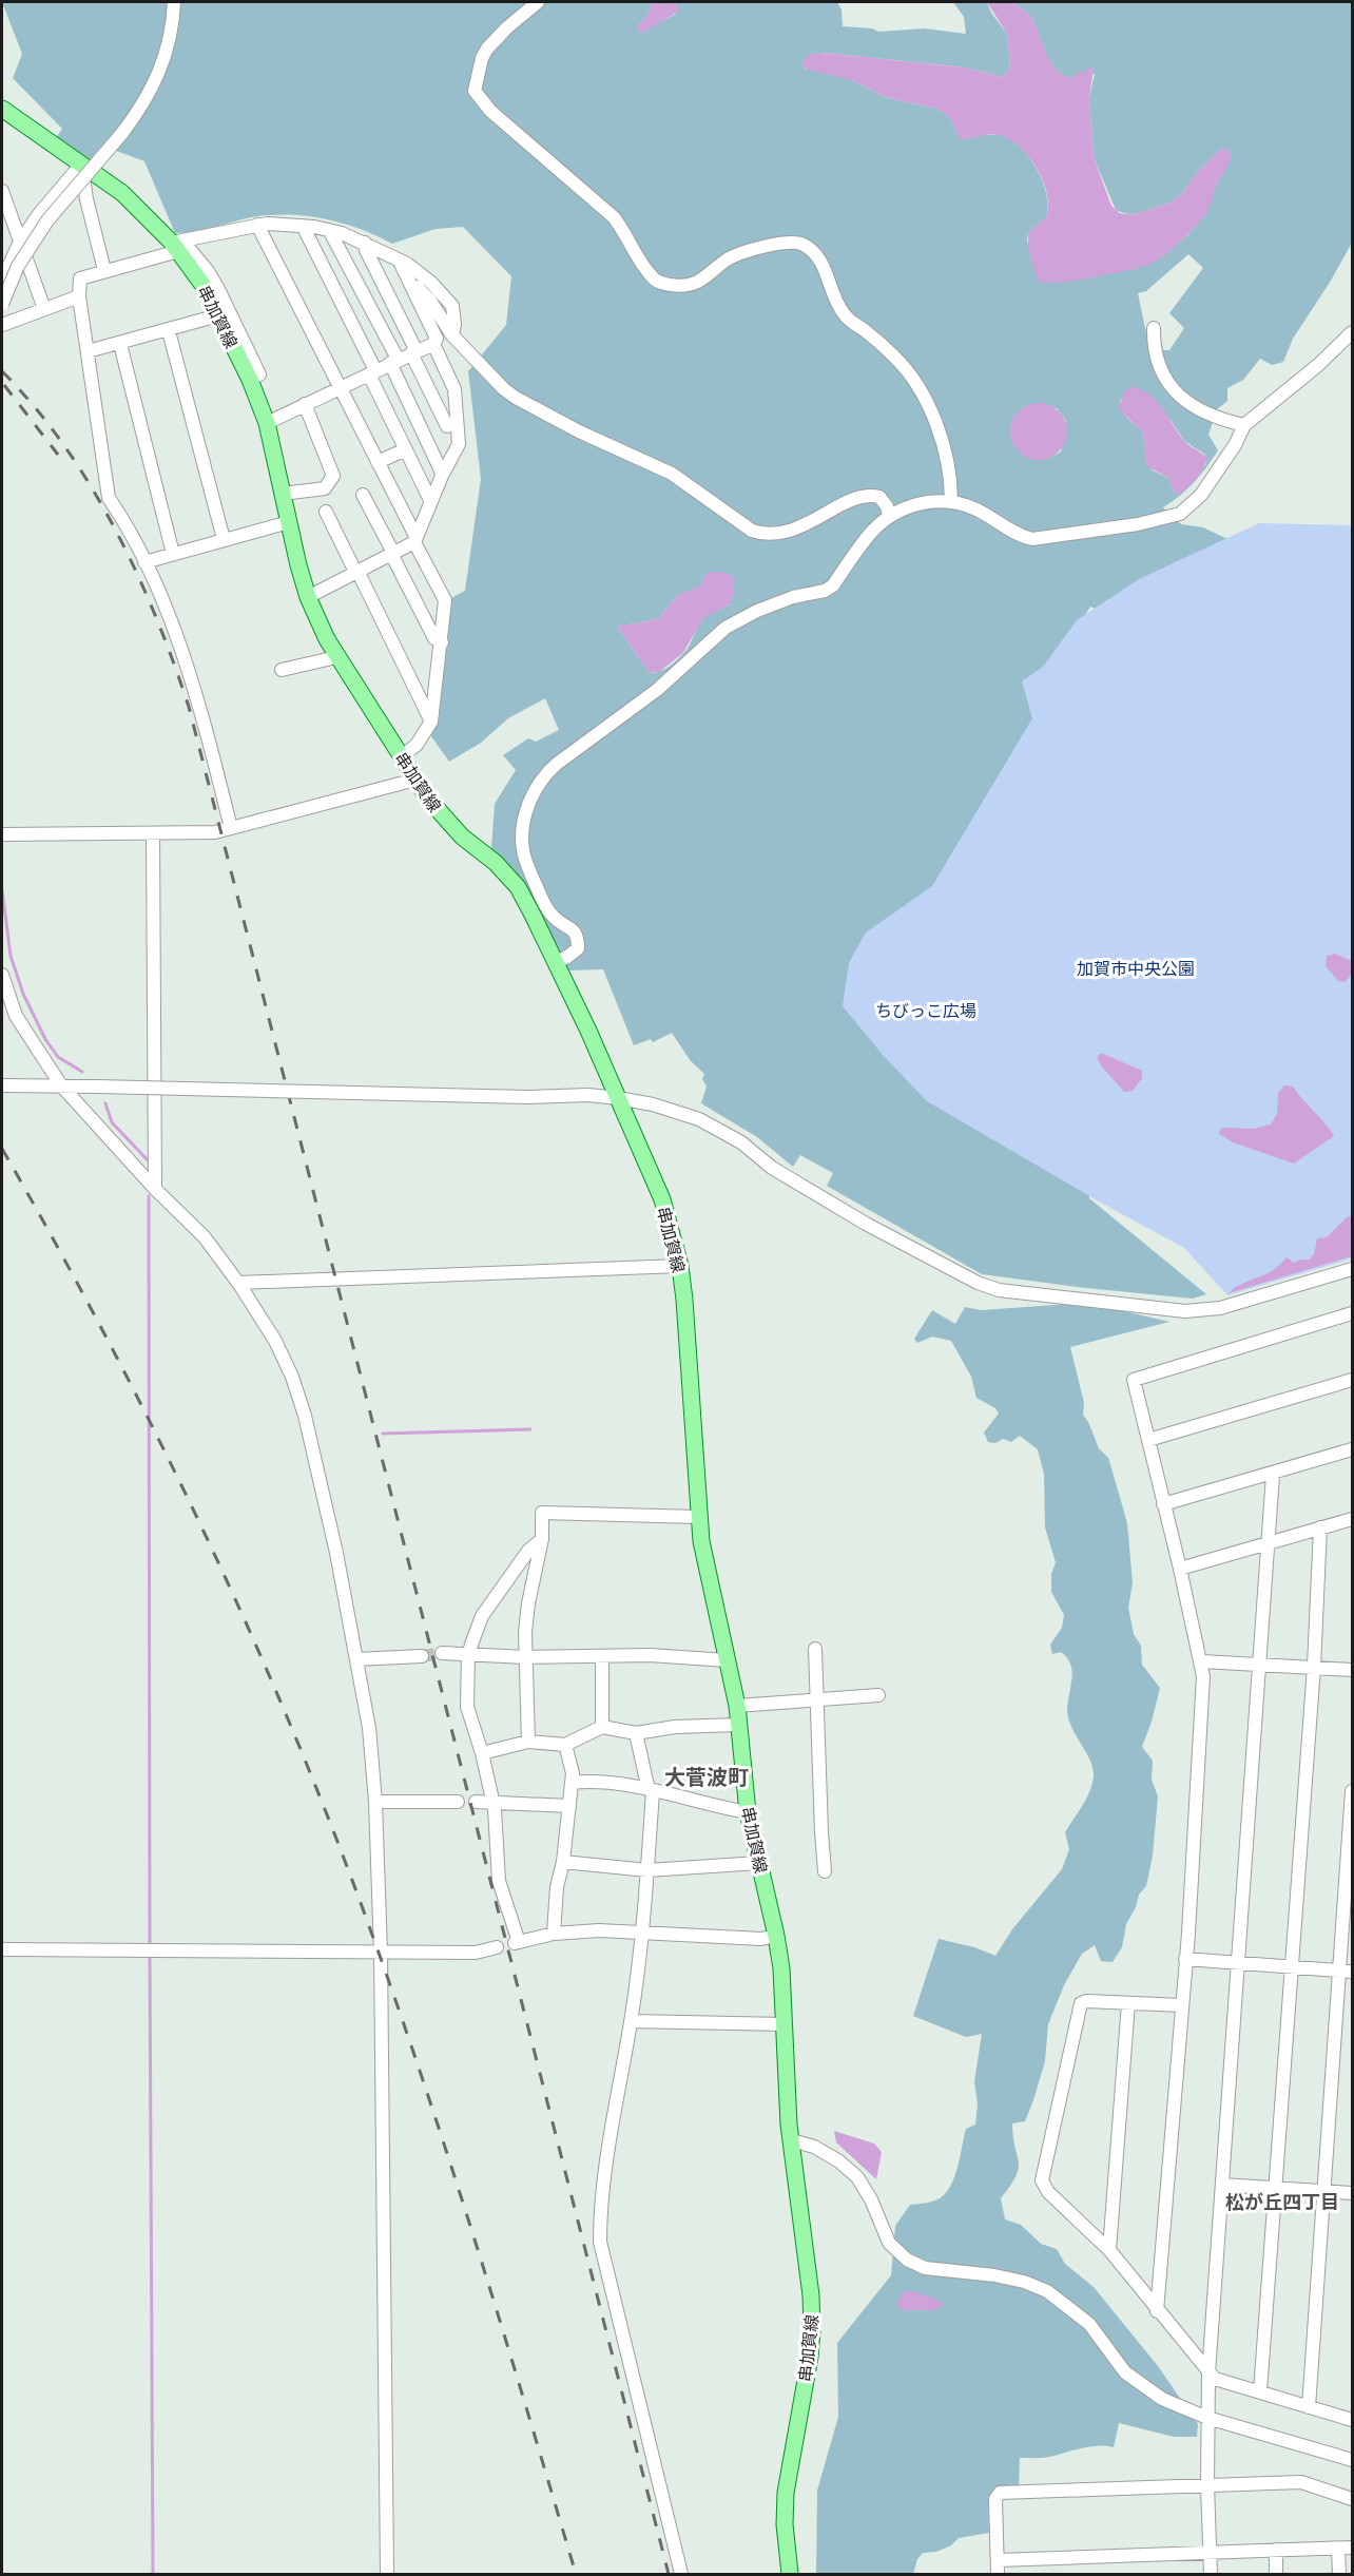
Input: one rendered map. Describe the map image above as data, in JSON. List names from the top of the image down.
{
  "streets": {
    "main road": ["串加賀線"]
  },
  "districts": ["大菅波町", "松が丘四丁目"],
  "parks": ["加賀市中央公園", "ちびっこ広場"]
}
